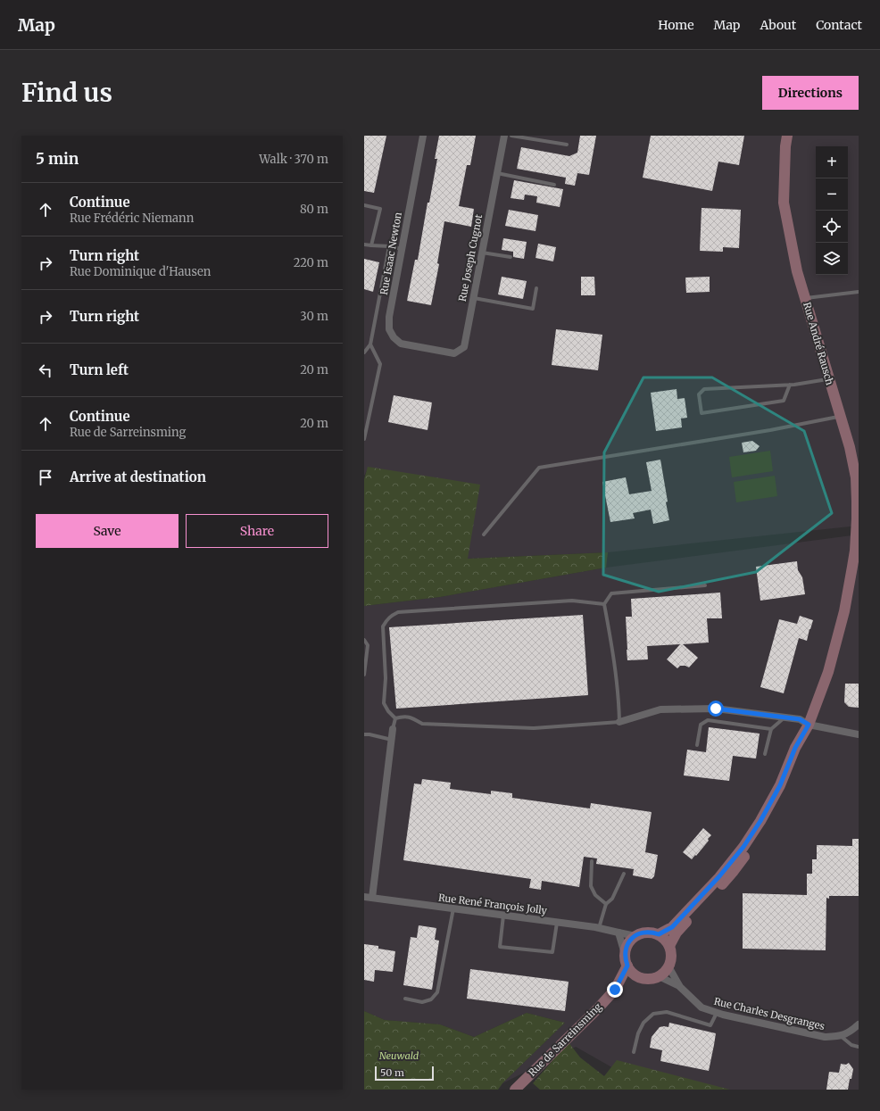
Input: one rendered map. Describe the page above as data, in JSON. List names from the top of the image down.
{
  "streets": {
    "street": [
      "Rue Isaac Newton",
      "Rue Joseph Cugnot",
      "Rue André Rausch",
      "Rue René François Jolly",
      "Rue Charles Desgranges",
      "Rue de Sarreinsming"
    ]
  },
  "crossings": [
    ["Rue Isaac Newton", "Rue Joseph Cugnot"],
    ["Rue René François Jolly", "Rue Charles Desgranges"],
    ["Rue René François Jolly", "Rue de Sarreinsming"],
    ["Rue Charles Desgranges", "Rue de Sarreinsming"]
  ],
  "parks": ["Neuwald"],
  "scale_bar": "50 m",
  "page": {
    "header": "Map",
    "nav": [
      "Home",
      "Map",
      "About",
      "Contact"
    ],
    "buttons": [
      "Directions",
      ["Save", "Share"]
    ],
    "title": "Find us",
    "heading": ["5 min", "Walk · 370 m"],
    "map_buttons": ["+", "−"],
    "list": [
      ["Continue", "Rue Frédéric Niemann", "80 m"],
      ["Turn right", "Rue Dominique d'Hausen", "220 m"],
      ["Turn right", "30 m"],
      ["Turn left", "20 m"],
      ["Continue", "Rue de Sarreinsming", "20 m"],
      "Arrive at destination"
    ],
    "scale": "50 m"
  }
}
